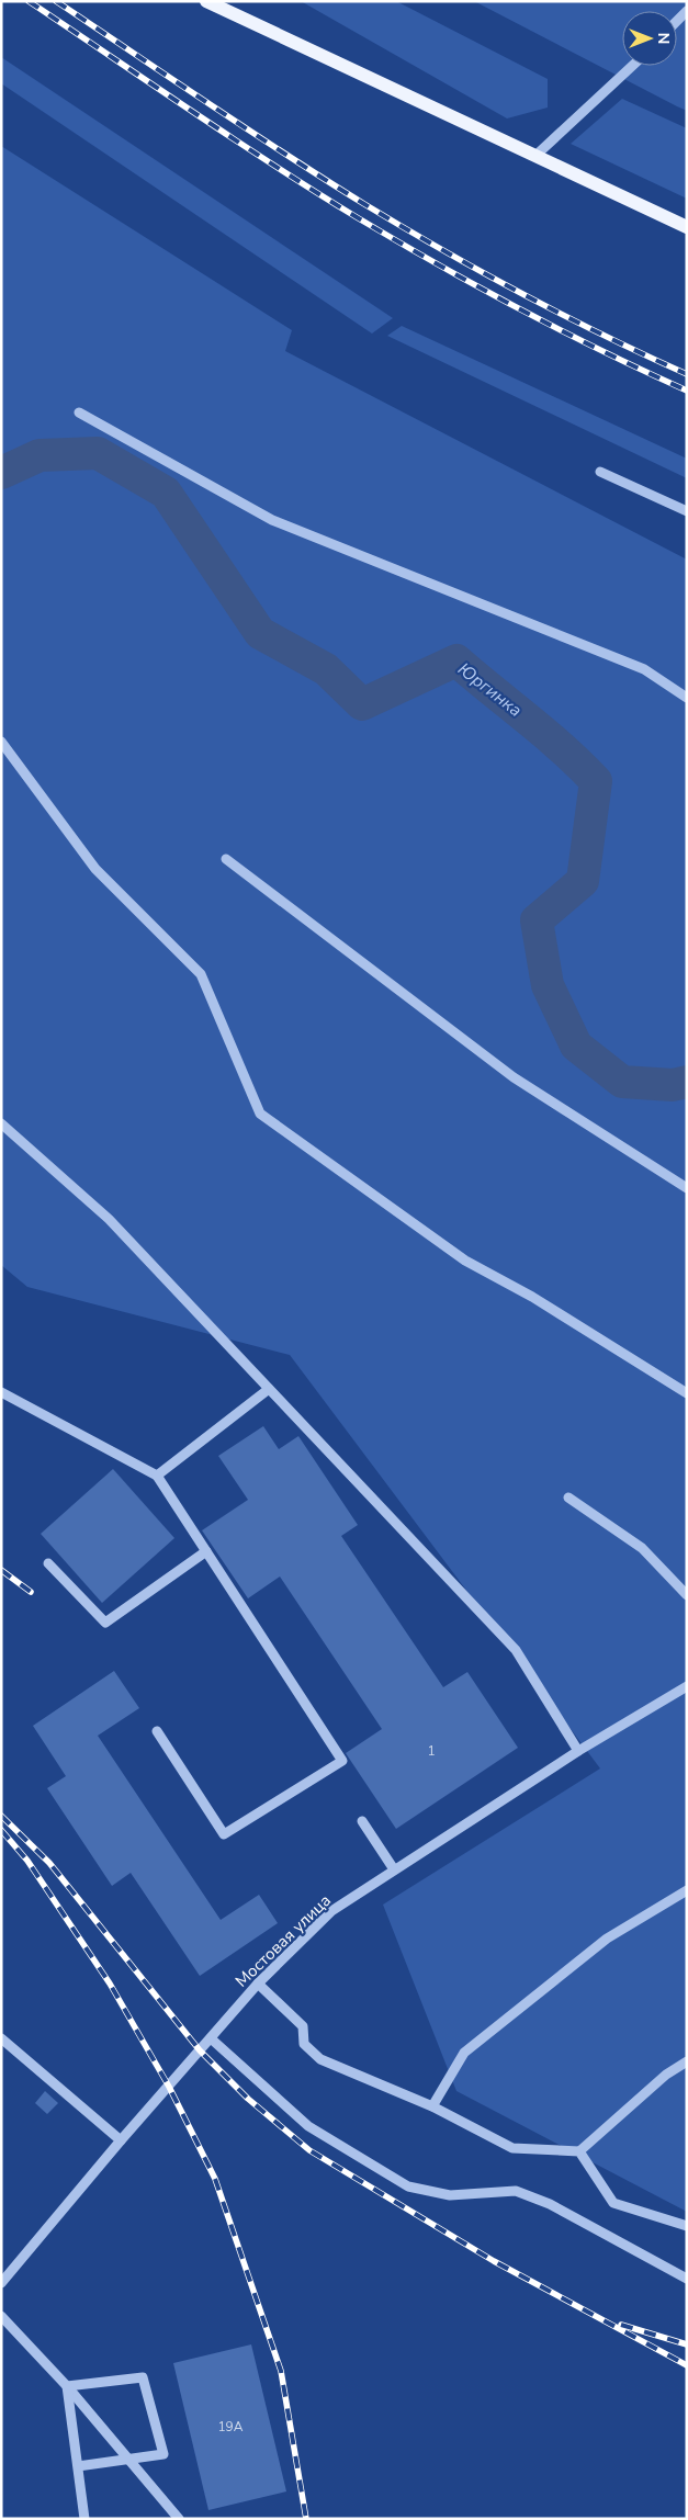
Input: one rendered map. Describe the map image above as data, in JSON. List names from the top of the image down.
{
  "streets": {
    "street": ["Мостовая улица"]
  },
  "water": ["Юргинка"],
  "house_numbers": ["1", "19А"],
  "north": "right"
}
